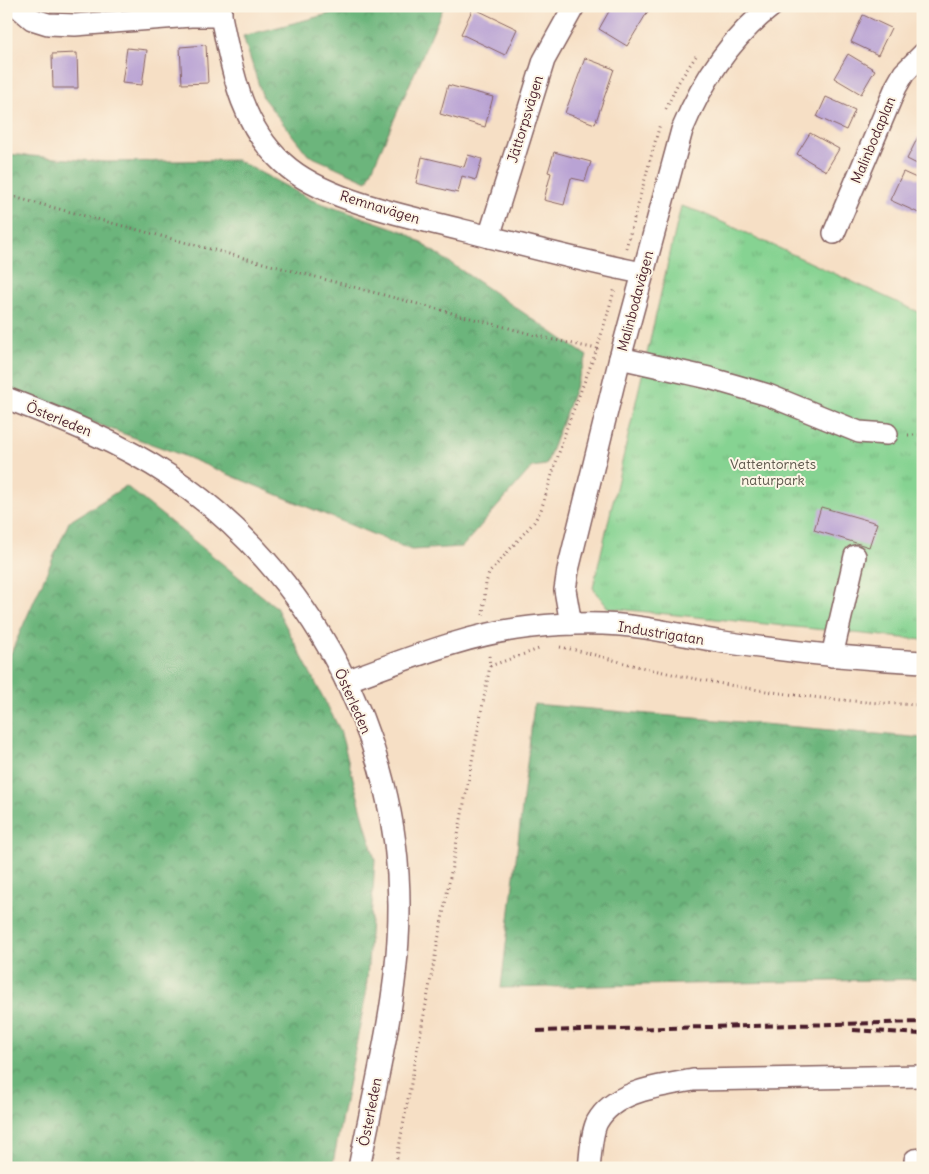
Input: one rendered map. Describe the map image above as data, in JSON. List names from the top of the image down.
{
  "streets": {
    "street": [
      "Jättorpsvägen",
      "Malinbodaplan",
      "Remnavägen",
      "Malinbodavägen",
      "Österleden",
      "Industrigatan"
    ]
  },
  "crossings": [
    ["Jättorpsvägen", "Remnavägen"],
    ["Remnavägen", "Malinbodavägen"],
    ["Malinbodavägen", "Industrigatan"],
    ["Österleden", "Industrigatan"]
  ],
  "parks": ["Vattentornets naturpark"]
}
